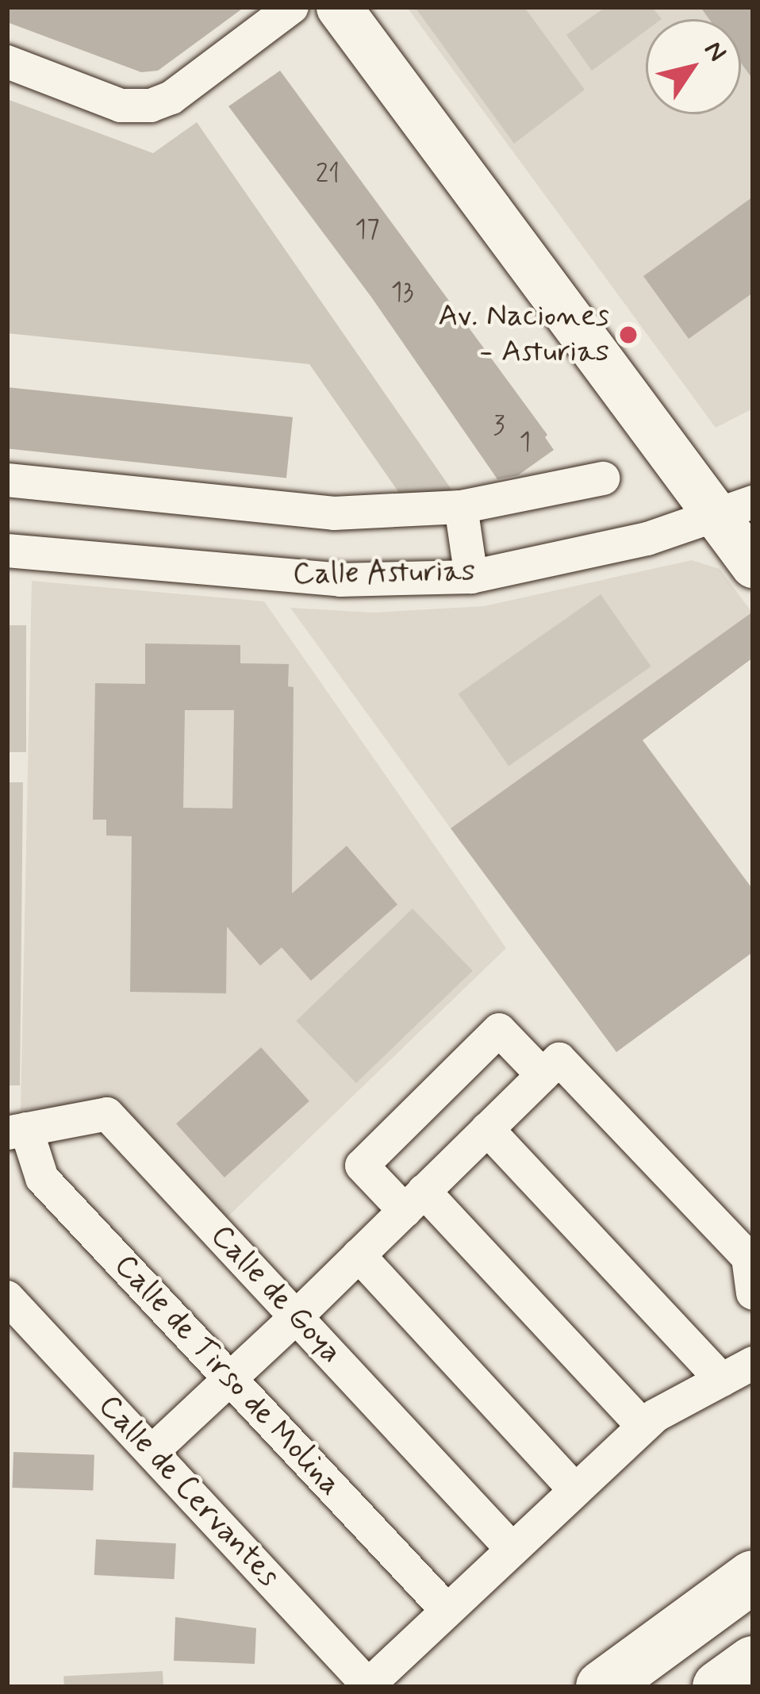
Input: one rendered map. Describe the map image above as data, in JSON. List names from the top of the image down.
{
  "streets": {
    "street": [
      "Calle Asturias",
      "Calle de Goya",
      "Calle de Tirso de Molina",
      "Calle de Cervantes"
    ]
  },
  "crossings": [
    ["Calle de Goya", "Calle de Tirso de Molina"]
  ],
  "places": ["Av. Naciones - Asturias"],
  "house_numbers": [
    "21",
    "17",
    "13",
    "3",
    "1"
  ],
  "north": "top right"
}
